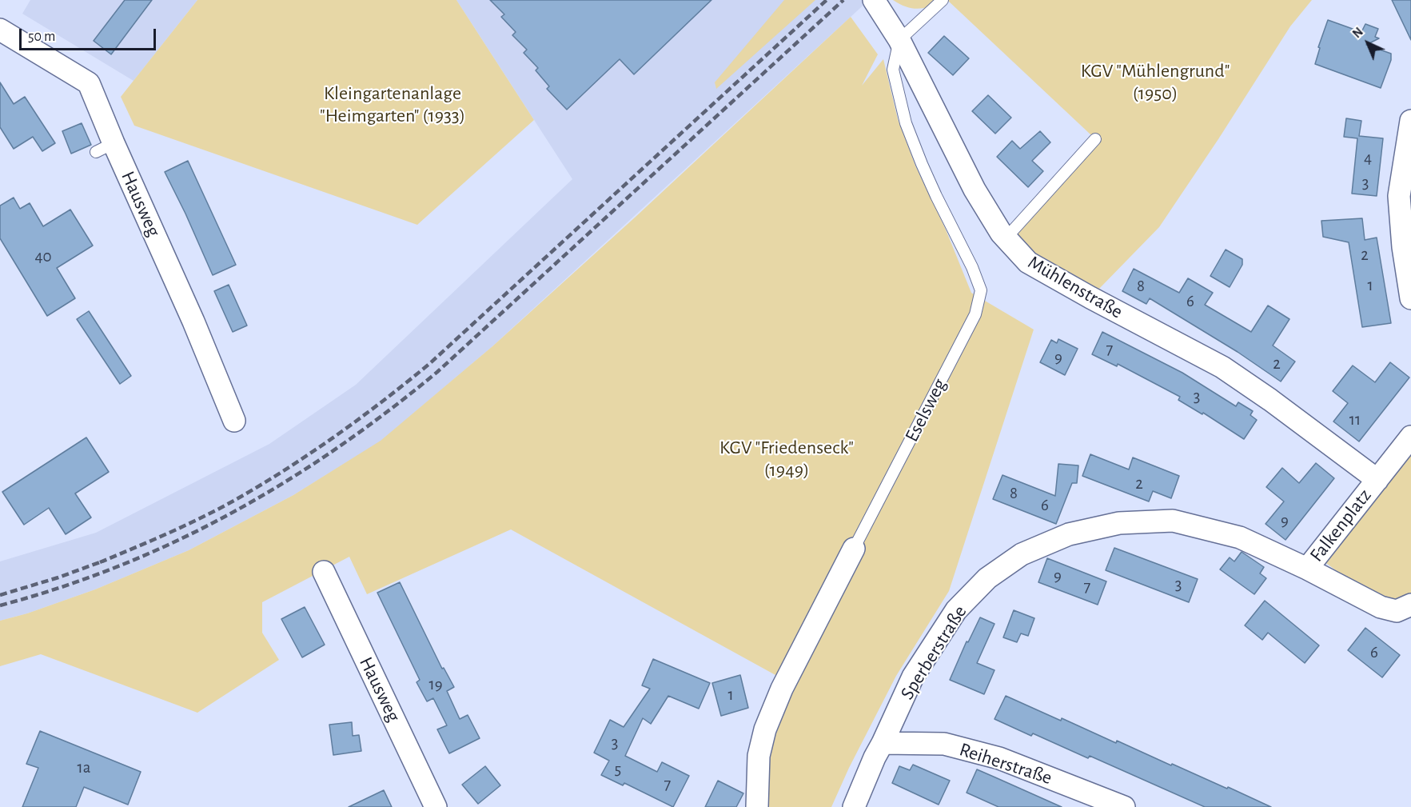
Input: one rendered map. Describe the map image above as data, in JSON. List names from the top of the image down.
{
  "streets": {
    "street": [
      "Hausweg",
      "Mühlenstraße",
      "Eselsweg",
      "Falkenplatz",
      "Sperberstraße",
      "Reiherstraße"
    ]
  },
  "crossings": [
    ["Mühlenstraße", "Eselsweg"],
    ["Mühlenstraße", "Falkenplatz"],
    ["Falkenplatz", "Sperberstraße"],
    ["Sperberstraße", "Reiherstraße"]
  ],
  "parks": ["KGV \"Mühlengrund\" (1950)", "Kleingartenanlage \"Heimgarten\" (1933)", "KGV \"Friedenseck\" (1949)"],
  "house_numbers": [
    "4",
    "3",
    "2",
    "40",
    "1",
    "8",
    "6",
    "7",
    "9",
    "2",
    "3",
    "11",
    "2",
    "8",
    "6",
    "9",
    "9",
    "3",
    "7",
    "6",
    "19",
    "1",
    "3",
    "1a",
    "5",
    "7"
  ],
  "scale_bar": "50 m",
  "north": "top left"
}
